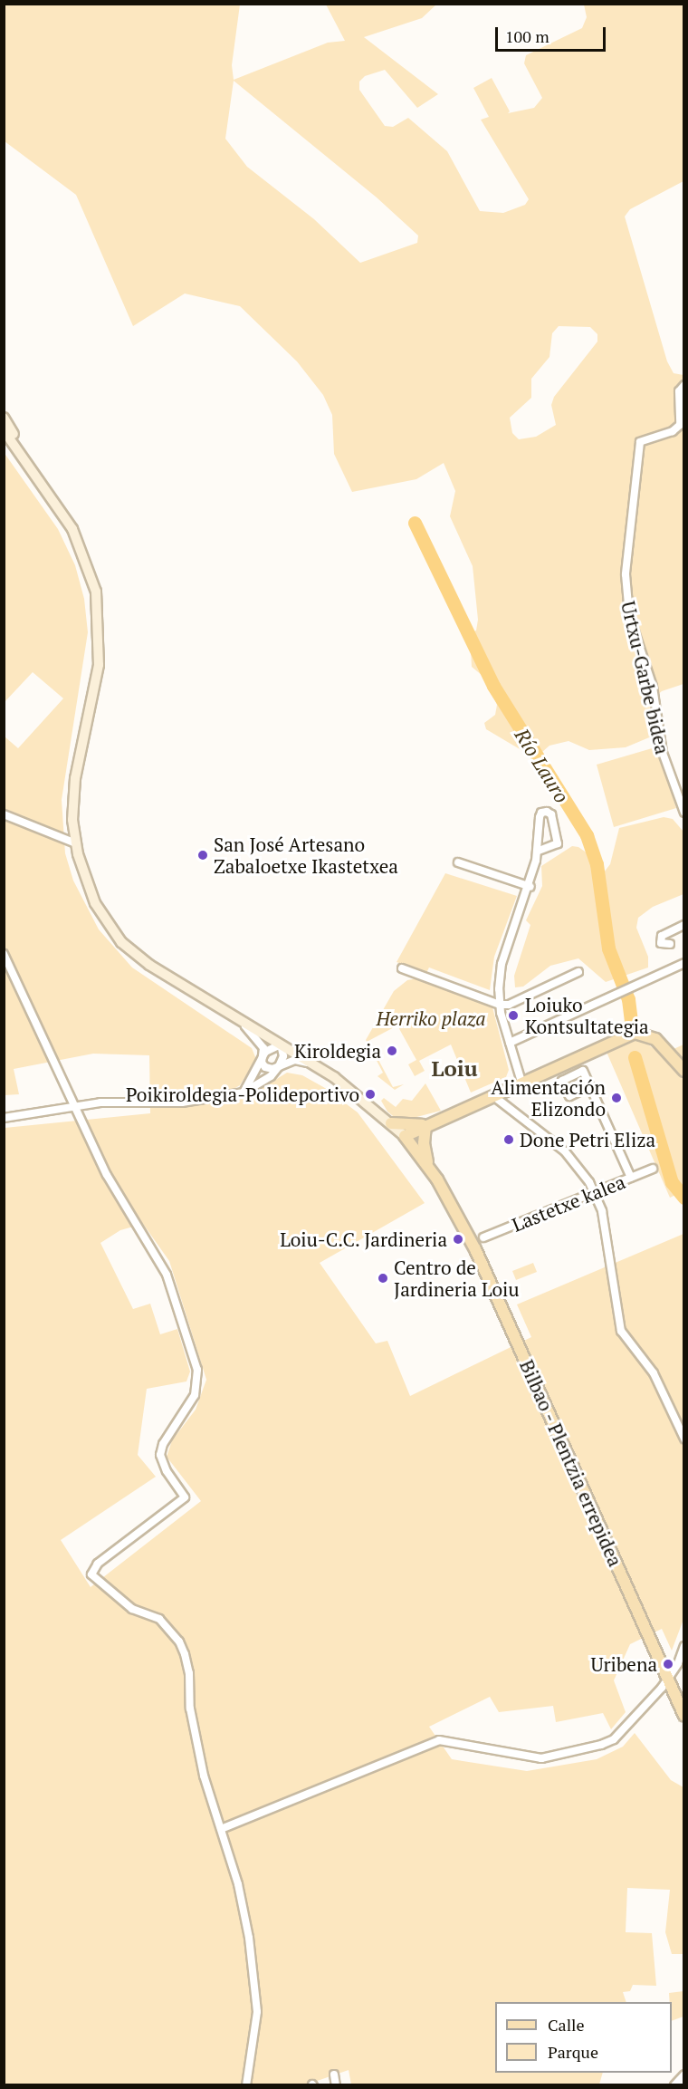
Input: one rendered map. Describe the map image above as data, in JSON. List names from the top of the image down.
{
  "streets": {
    "main road": ["Bilbao - Plentzia errepidea"],
    "street": ["Urtxu-Garbe bidea", "Lastetxe kalea"]
  },
  "districts": ["Loiu"],
  "water": ["Río Lauro"],
  "parks": ["Herriko plaza"],
  "places": [
    "San José Artesano Zabaloetxe Ikastetxea",
    "Loiuko Kontsultategia",
    "Kiroldegia",
    "Poikiroldegia-Polideportivo",
    "Alimentación Elizondo",
    "Done Petri Eliza",
    "Loiu-C.C. Jardineria",
    "Centro de Jardineria Loiu",
    "Uribena"
  ],
  "legend": ["Calle", "Parque"],
  "scale_bar": "100 m"
}
